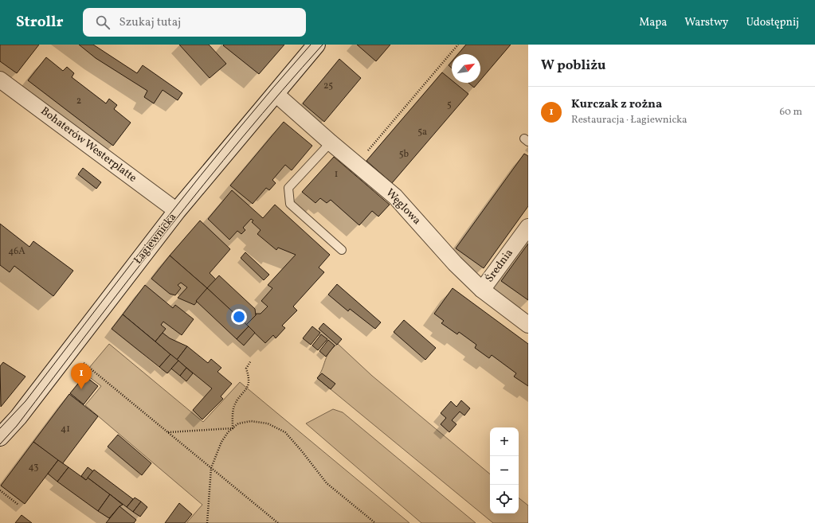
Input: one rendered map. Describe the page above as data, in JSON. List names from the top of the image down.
{
  "streets": {
    "street": [
      "Bohaterów Westerplatte",
      "Węglowa",
      "Łagiewnicka",
      "Średnia"
    ]
  },
  "crossings": [
    ["Bohaterów Westerplatte", "Łagiewnicka"],
    ["Węglowa", "Łagiewnicka"],
    ["Węglowa", "Średnia"]
  ],
  "house_numbers": [
    "25",
    "2",
    "5",
    "5a",
    "5b",
    "1",
    "46A",
    "41",
    "43"
  ],
  "north": "top right",
  "page": {
    "header": "Strollr",
    "search": "Szukaj tutaj",
    "nav": ["Mapa", "Warstwy", "Udostępnij"],
    "heading": "W pobliżu",
    "list": [
      {
        "mark": "1",
        "name": "Kurczak z rożna",
        "note": "Restauracja · Łagiewnicka",
        "value": "60 m"
      }
    ],
    "pins": "1",
    "map_buttons": ["+", "−"]
  }
}
